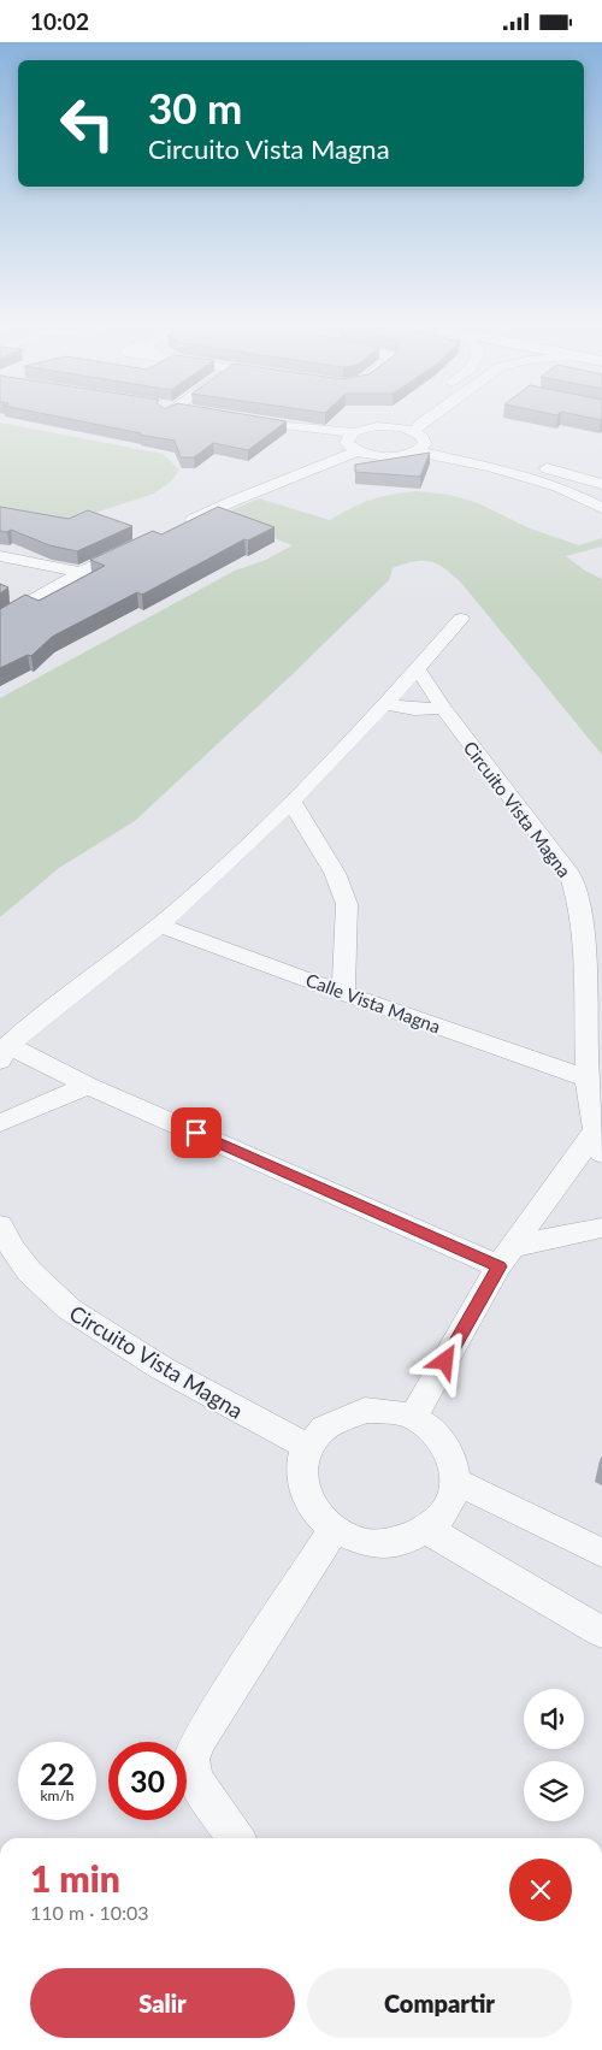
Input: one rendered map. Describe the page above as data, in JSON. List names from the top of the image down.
{
  "streets": {
    "street": ["Circuito Vista Magna", "Calle Vista Magna"]
  },
  "crossings": [
    ["Circuito Vista Magna", "Calle Vista Magna"]
  ],
  "page": {
    "status": "10:02",
    "turn": ["30 m", "Circuito Vista Magna"],
    "speed": "22 km/h",
    "limit": "30",
    "heading": ["1 min", "110 m · 10:03"],
    "buttons": ["Salir", "Compartir"]
  }
}
